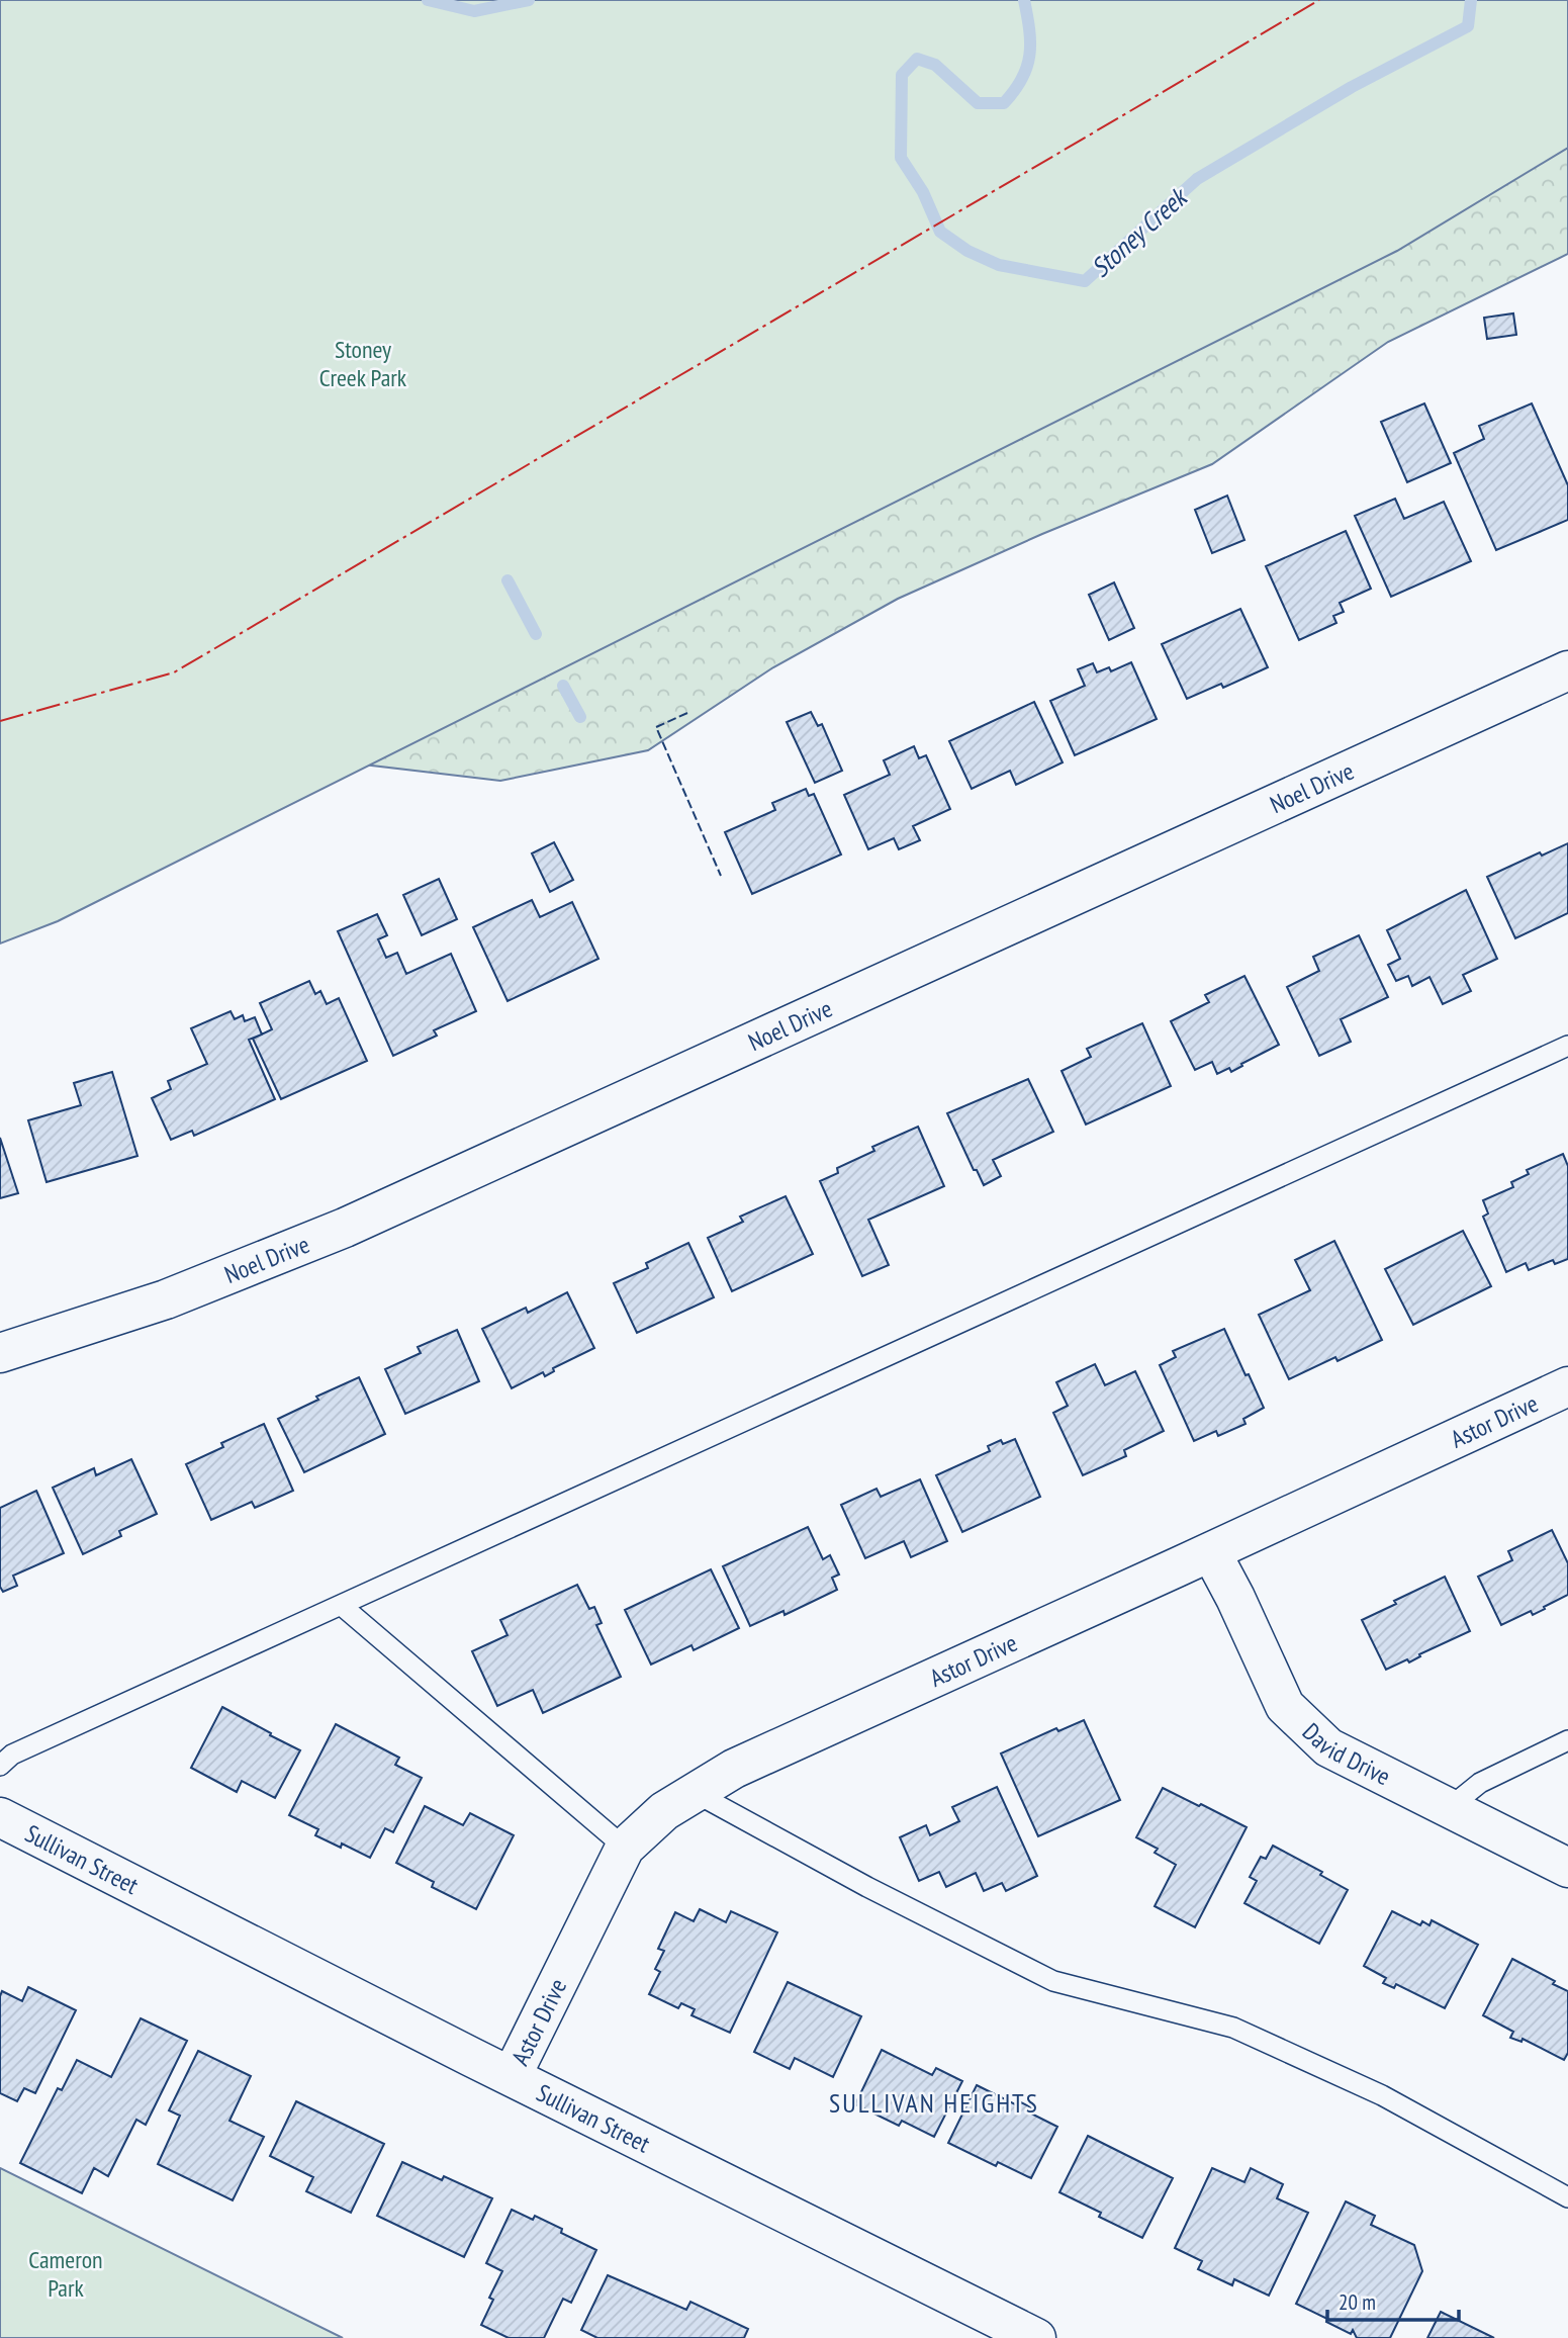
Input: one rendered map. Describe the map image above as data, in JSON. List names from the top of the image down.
{
  "streets": {
    "street": [
      "Noel Drive",
      "Astor Drive",
      "David Drive",
      "Sullivan Street"
    ]
  },
  "crossings": [
    ["Astor Drive", "David Drive"],
    ["Astor Drive", "Sullivan Street"]
  ],
  "districts": ["SULLIVAN HEIGHTS"],
  "water": ["Stoney Creek"],
  "parks": ["Stoney Creek Park", "Cameron Park"],
  "scale_bar": "20 m"
}
